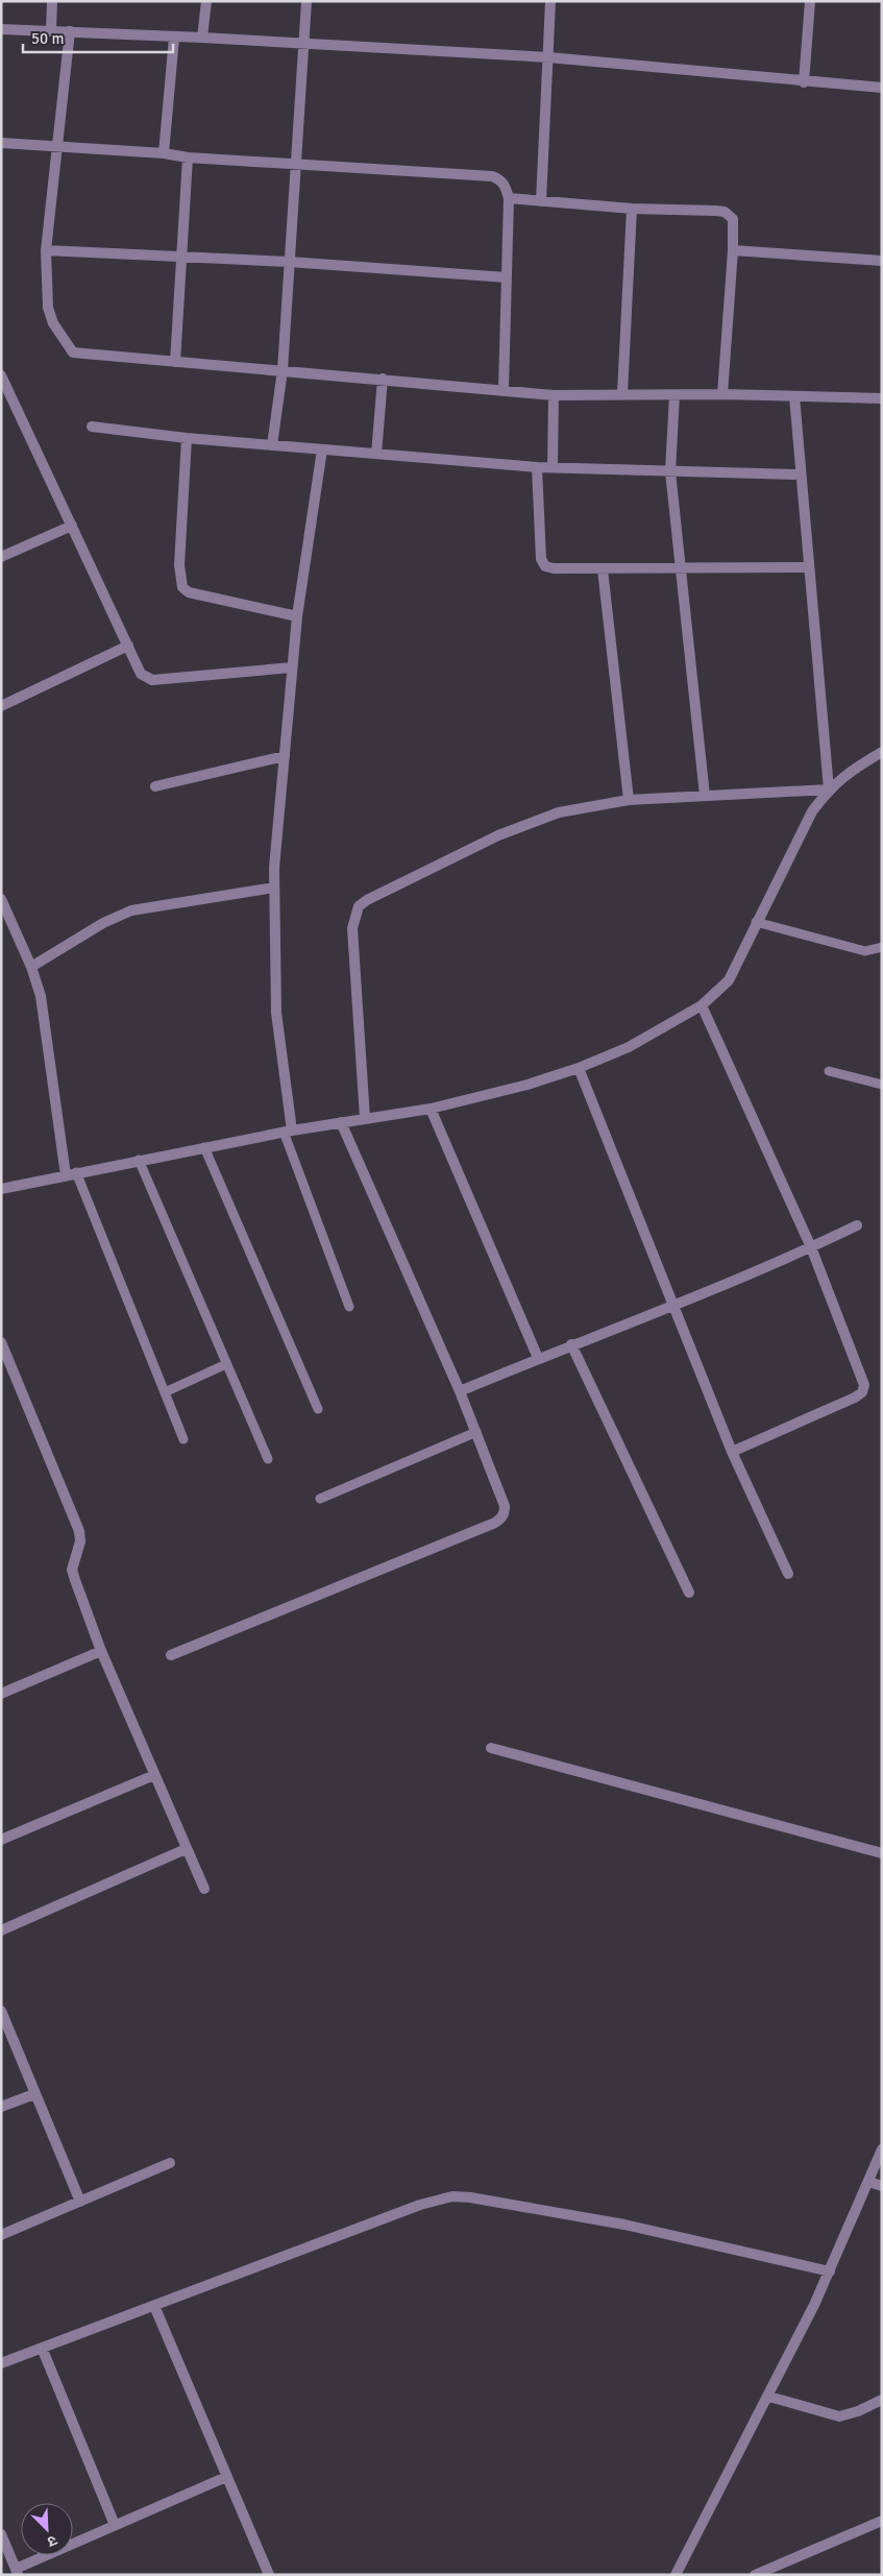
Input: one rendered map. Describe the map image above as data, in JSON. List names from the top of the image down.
{
  "scale_bar": "50 m",
  "north": "bottom right"
}
